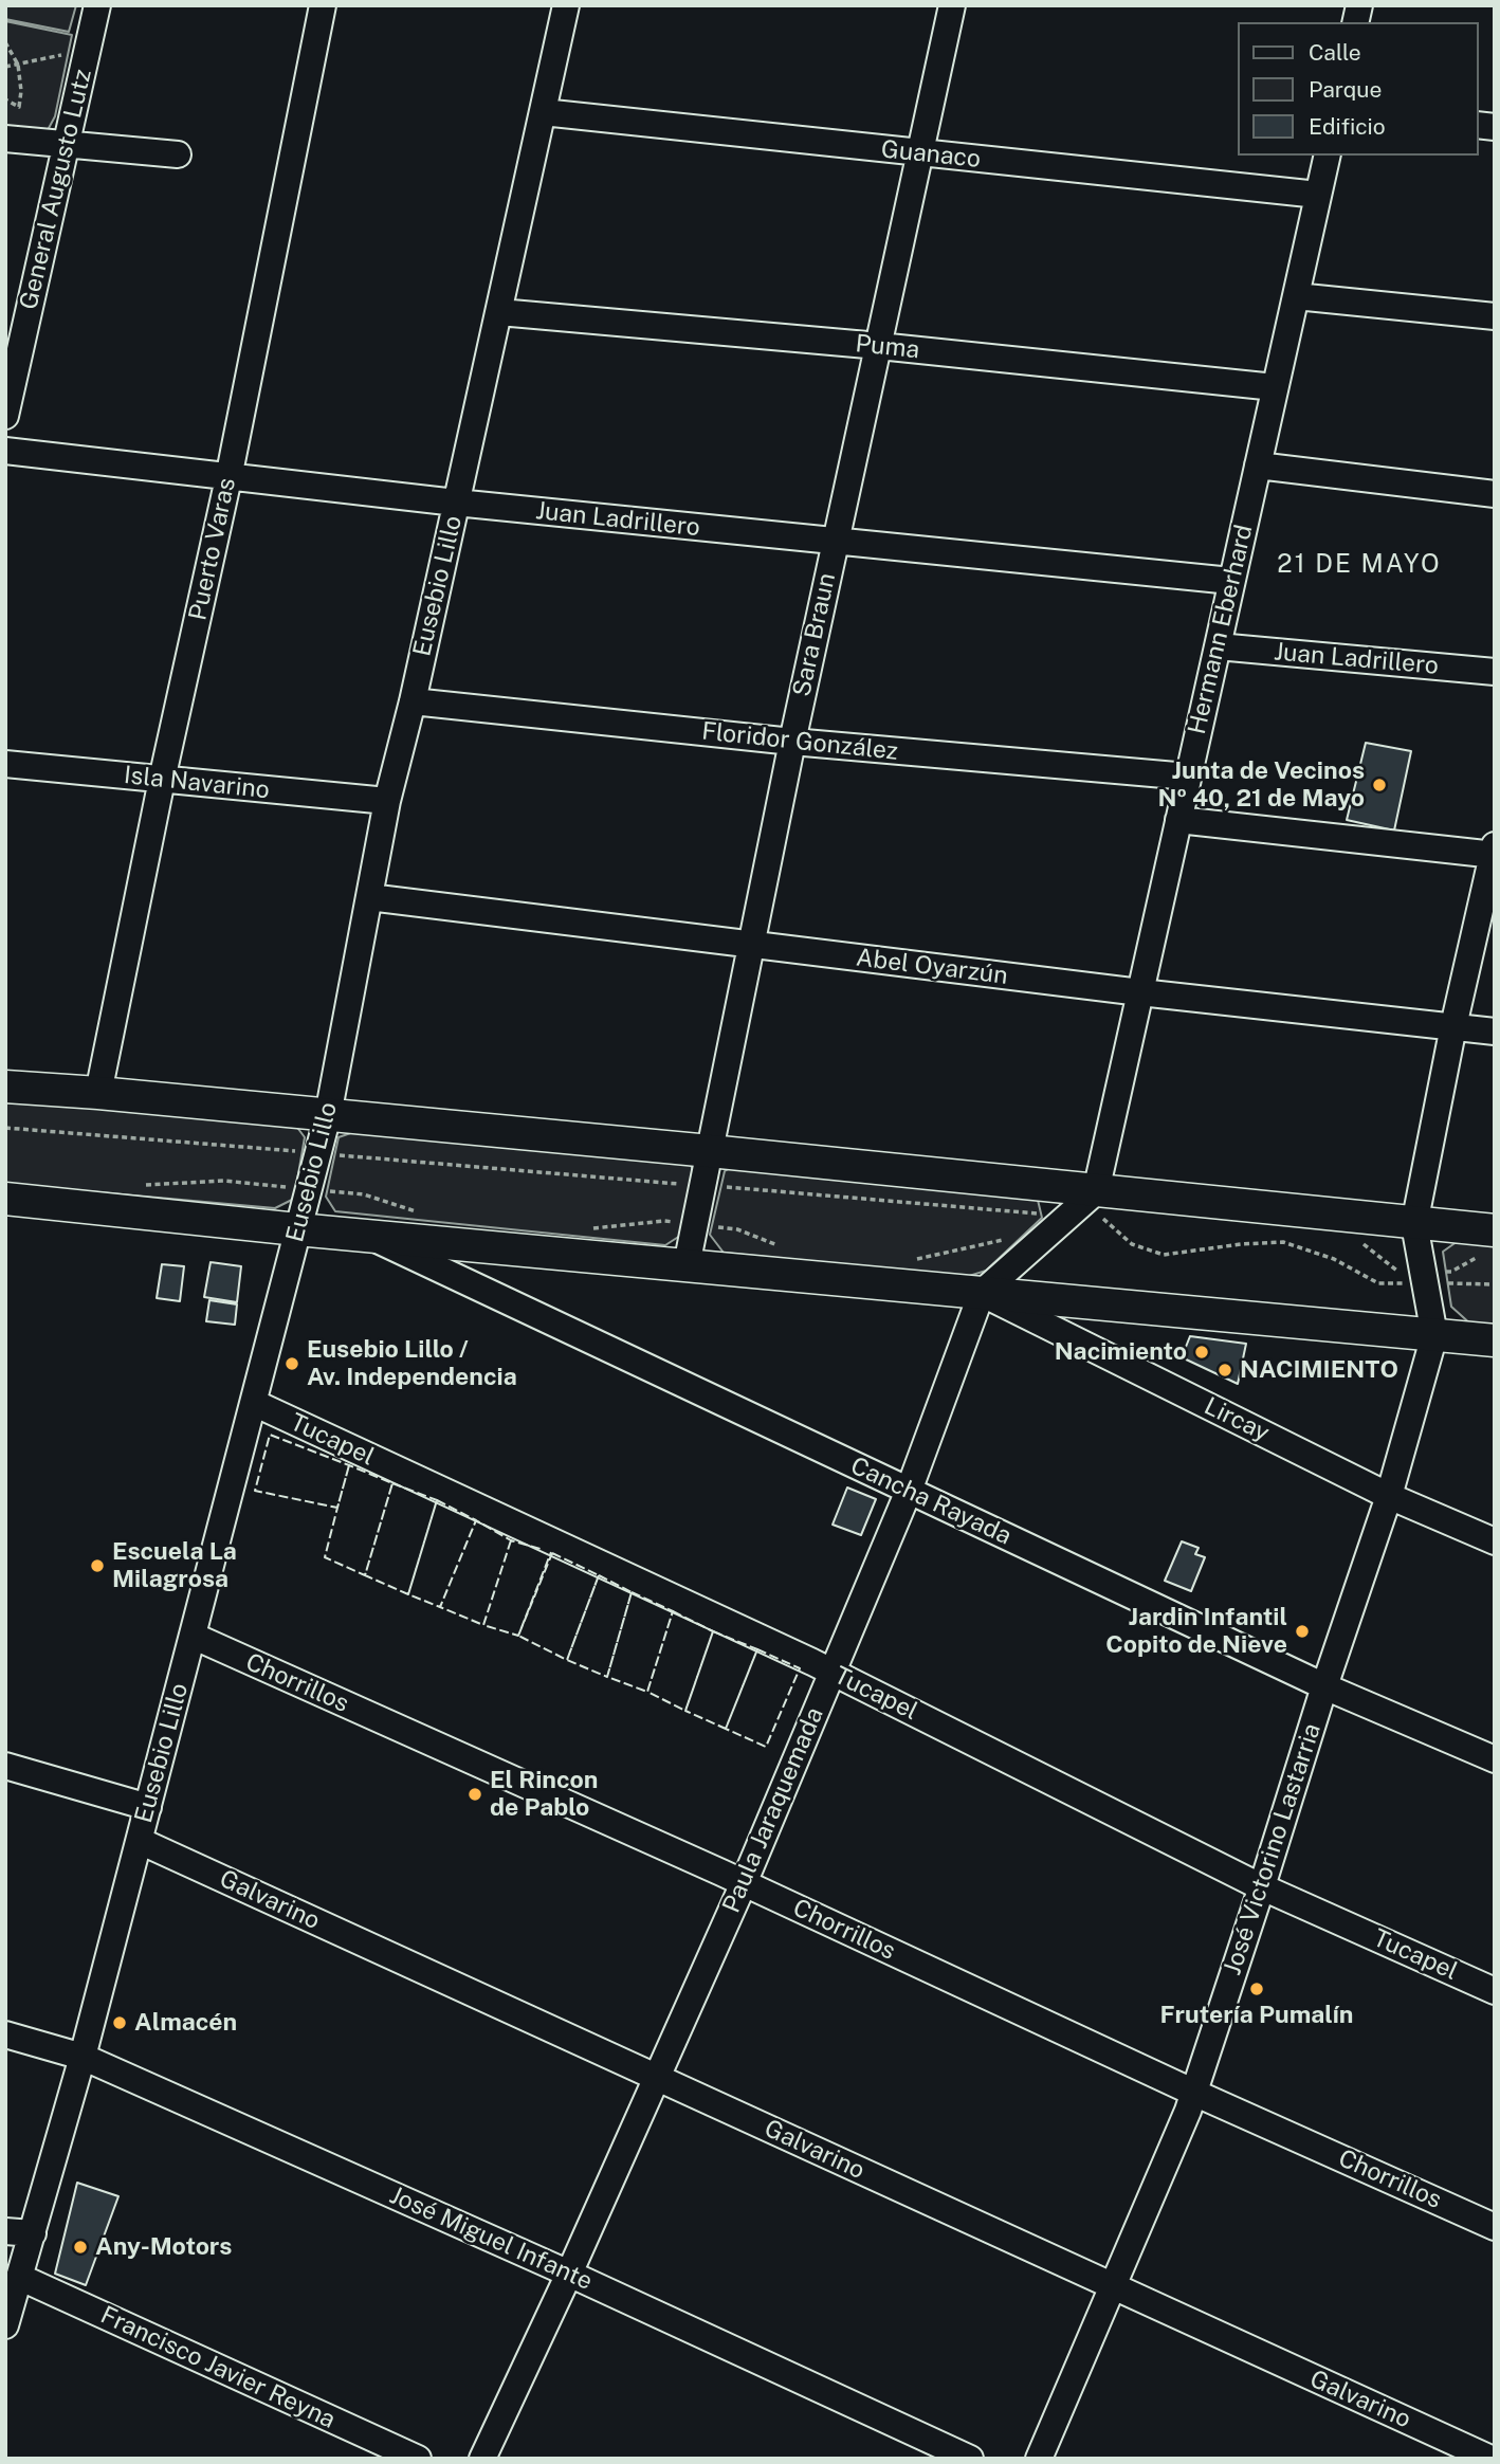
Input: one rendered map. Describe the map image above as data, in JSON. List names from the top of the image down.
{
  "streets": {
    "street": [
      "Guanaco",
      "General Augusto Lutz",
      "Puma",
      "Juan Ladrillero",
      "Puerto Varas",
      "Eusebio Lillo",
      "Hermann Eberhard",
      "Sara Braun",
      "Floridor González",
      "Isla Navarino",
      "Abel Oyarzún",
      "Lircay",
      "Tucapel",
      "Cancha Rayada",
      "Chorrillos",
      "Paula Jaraquemada",
      "José Victorino Lastarria",
      "Galvarino",
      "José Miguel Infante",
      "Francisco Javier Reyna"
    ]
  },
  "crossings": [
    ["Guanaco", "Eusebio Lillo"],
    ["Guanaco", "Hermann Eberhard"],
    ["Guanaco", "Sara Braun"],
    ["Puma", "Eusebio Lillo"],
    ["Puma", "Hermann Eberhard"],
    ["Puma", "Sara Braun"],
    ["Juan Ladrillero", "Puerto Varas"],
    ["Juan Ladrillero", "Eusebio Lillo"],
    ["Juan Ladrillero", "Hermann Eberhard"],
    ["Juan Ladrillero", "Sara Braun"],
    ["Puerto Varas", "Isla Navarino"],
    ["Eusebio Lillo", "Floridor González"],
    ["Eusebio Lillo", "Isla Navarino"],
    ["Eusebio Lillo", "Abel Oyarzún"],
    ["Eusebio Lillo", "Tucapel"],
    ["Eusebio Lillo", "Chorrillos"],
    ["Eusebio Lillo", "Galvarino"],
    ["Eusebio Lillo", "José Miguel Infante"],
    ["Eusebio Lillo", "Francisco Javier Reyna"],
    ["Hermann Eberhard", "Floridor González"],
    ["Hermann Eberhard", "Abel Oyarzún"],
    ["Hermann Eberhard", "Paula Jaraquemada"],
    ["Sara Braun", "Floridor González"],
    ["Sara Braun", "Abel Oyarzún"],
    ["Lircay", "Paula Jaraquemada"],
    ["Lircay", "José Victorino Lastarria"],
    ["Tucapel", "Paula Jaraquemada"],
    ["Tucapel", "José Victorino Lastarria"],
    ["Cancha Rayada", "Paula Jaraquemada"],
    ["Cancha Rayada", "José Victorino Lastarria"],
    ["Chorrillos", "Paula Jaraquemada"],
    ["Chorrillos", "José Victorino Lastarria"],
    ["Paula Jaraquemada", "Galvarino"],
    ["Paula Jaraquemada", "José Miguel Infante"],
    ["José Victorino Lastarria", "Galvarino"]
  ],
  "districts": ["21 DE MAYO"],
  "places": [
    "Junta de Vecinos Nº 40, 21 de Mayo",
    "Nacimiento",
    "Eusebio Lillo / Av. Independencia",
    "NACIMIENTO",
    "Escuela La Milagrosa",
    "Jardin Infantil Copito de Nieve",
    "El Rincon de Pablo",
    "Frutería Pumalín",
    "Almacén",
    "Any-Motors"
  ],
  "legend": ["Calle", "Parque", "Edificio"]
}
